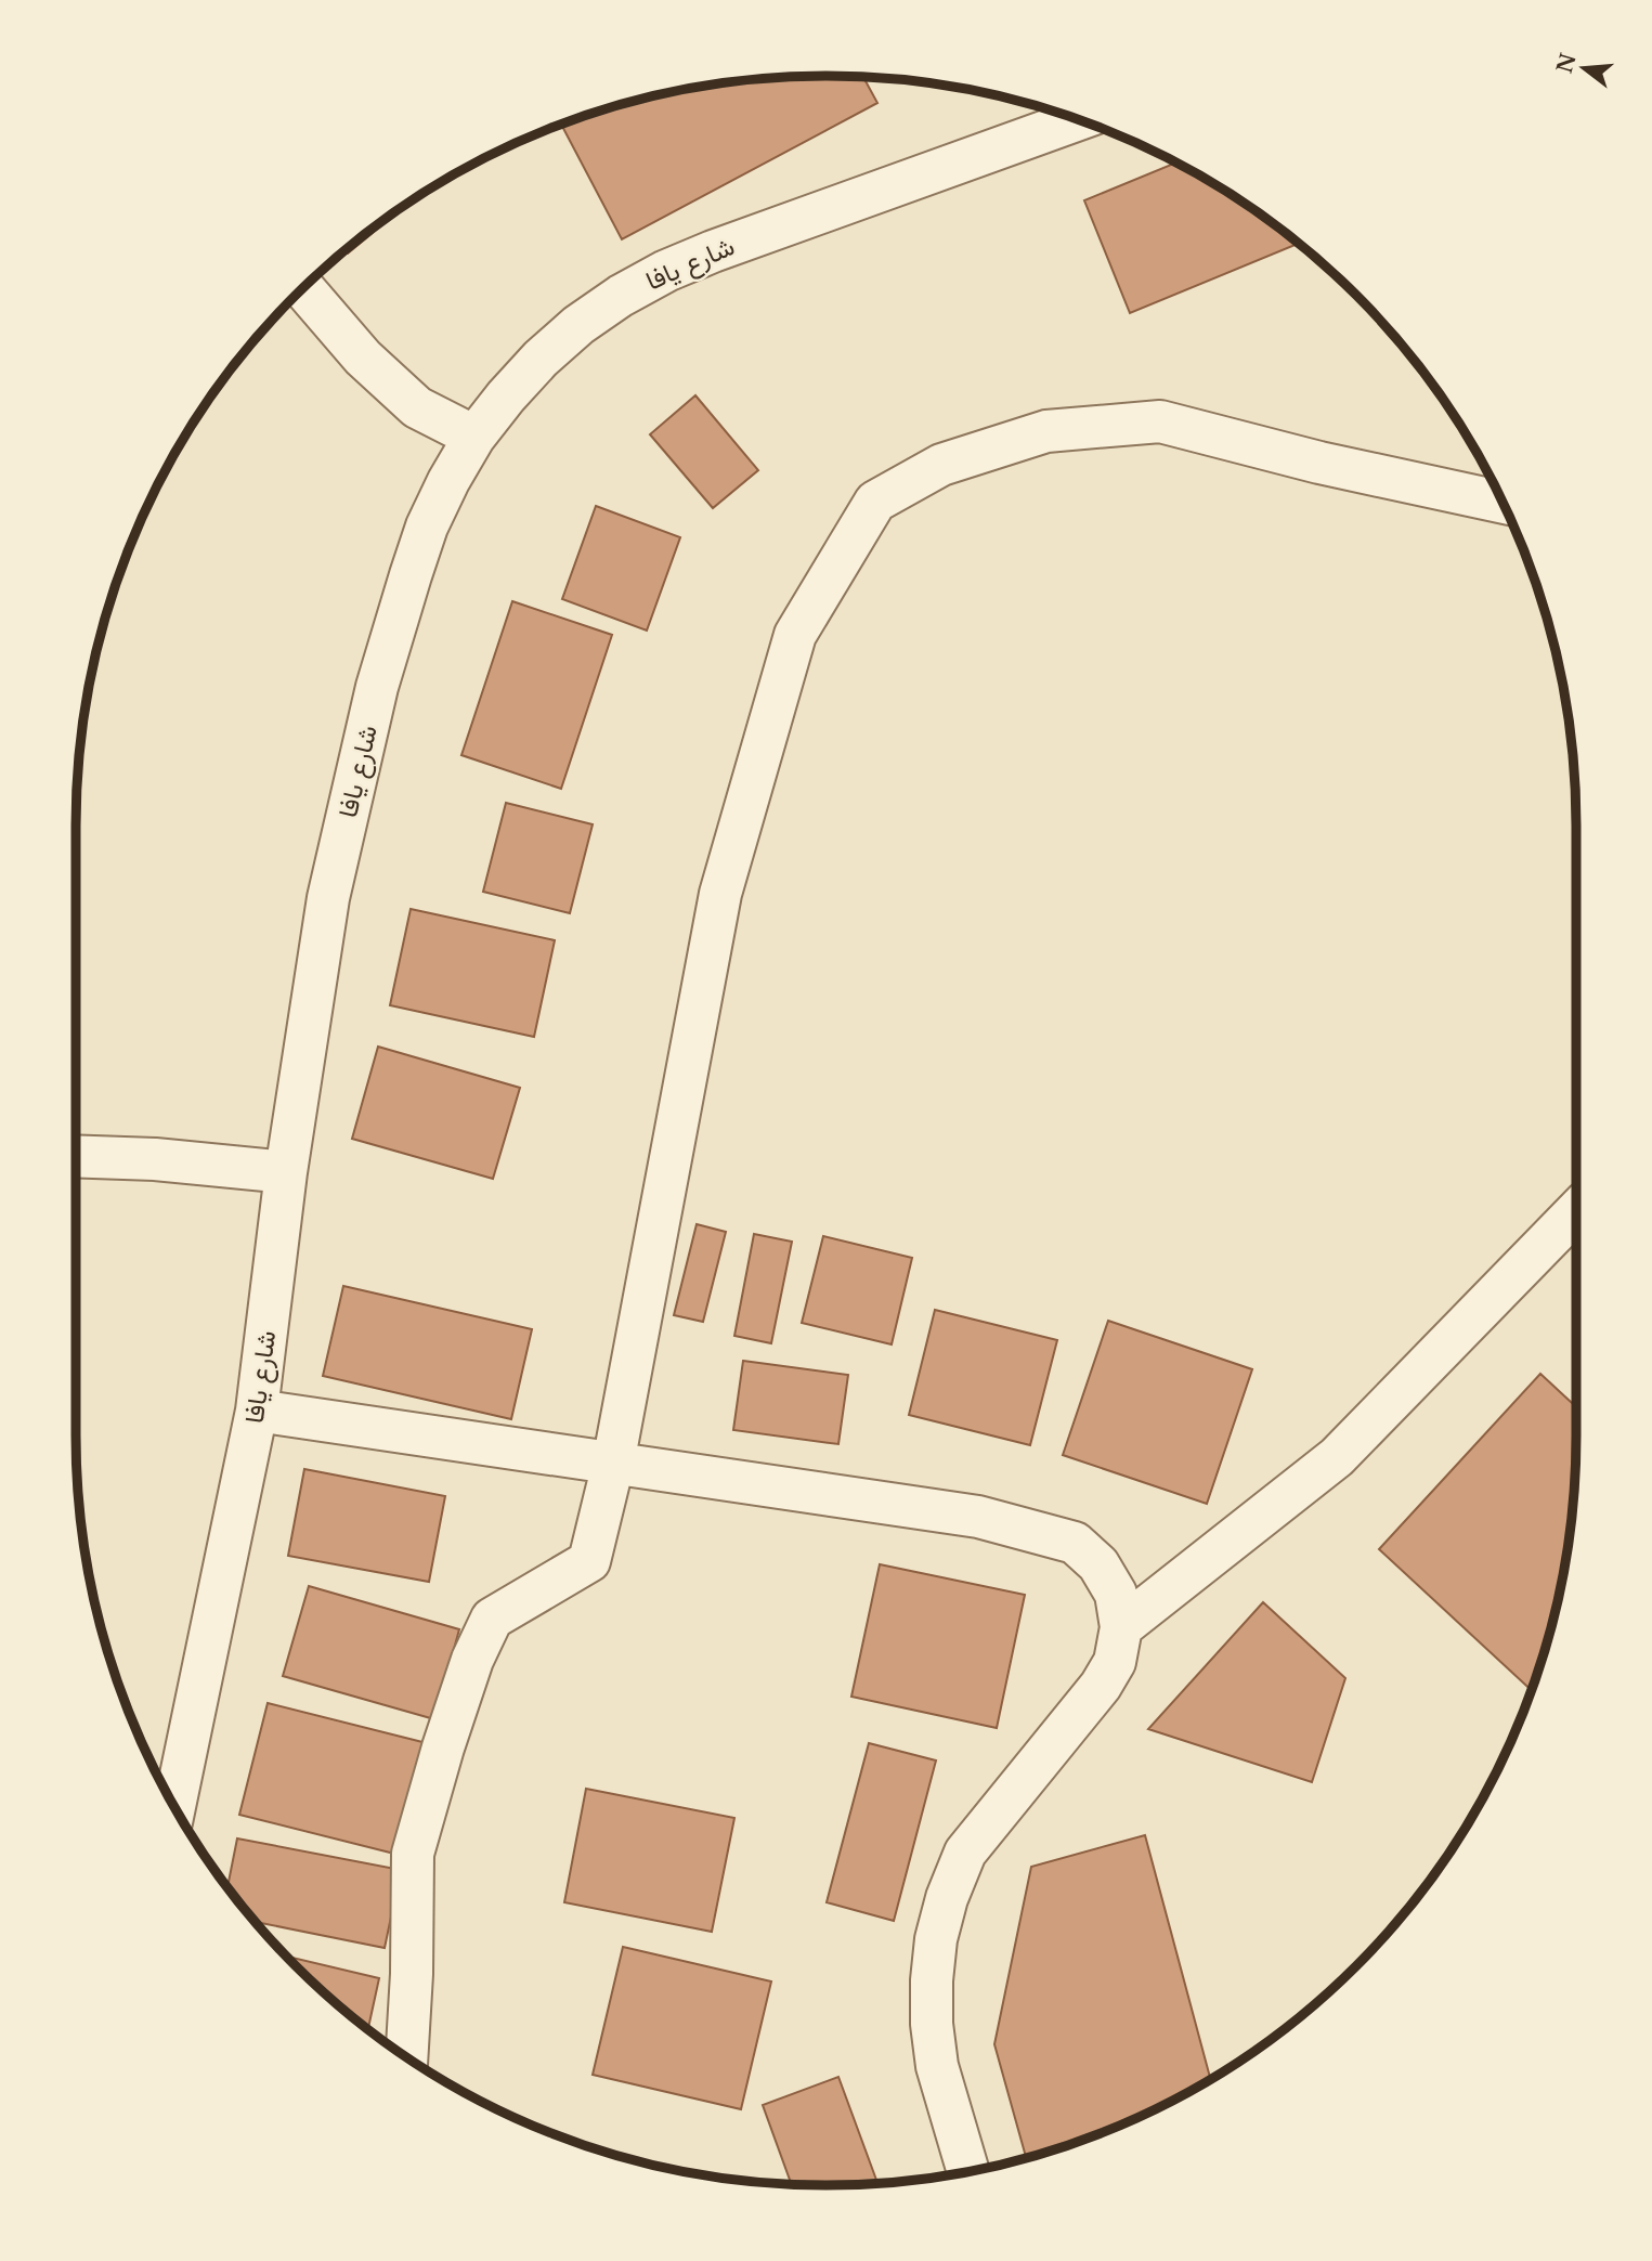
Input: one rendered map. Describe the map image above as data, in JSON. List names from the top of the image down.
{
  "streets": {
    "street": ["شارع يافا"]
  },
  "north": "left"
}
